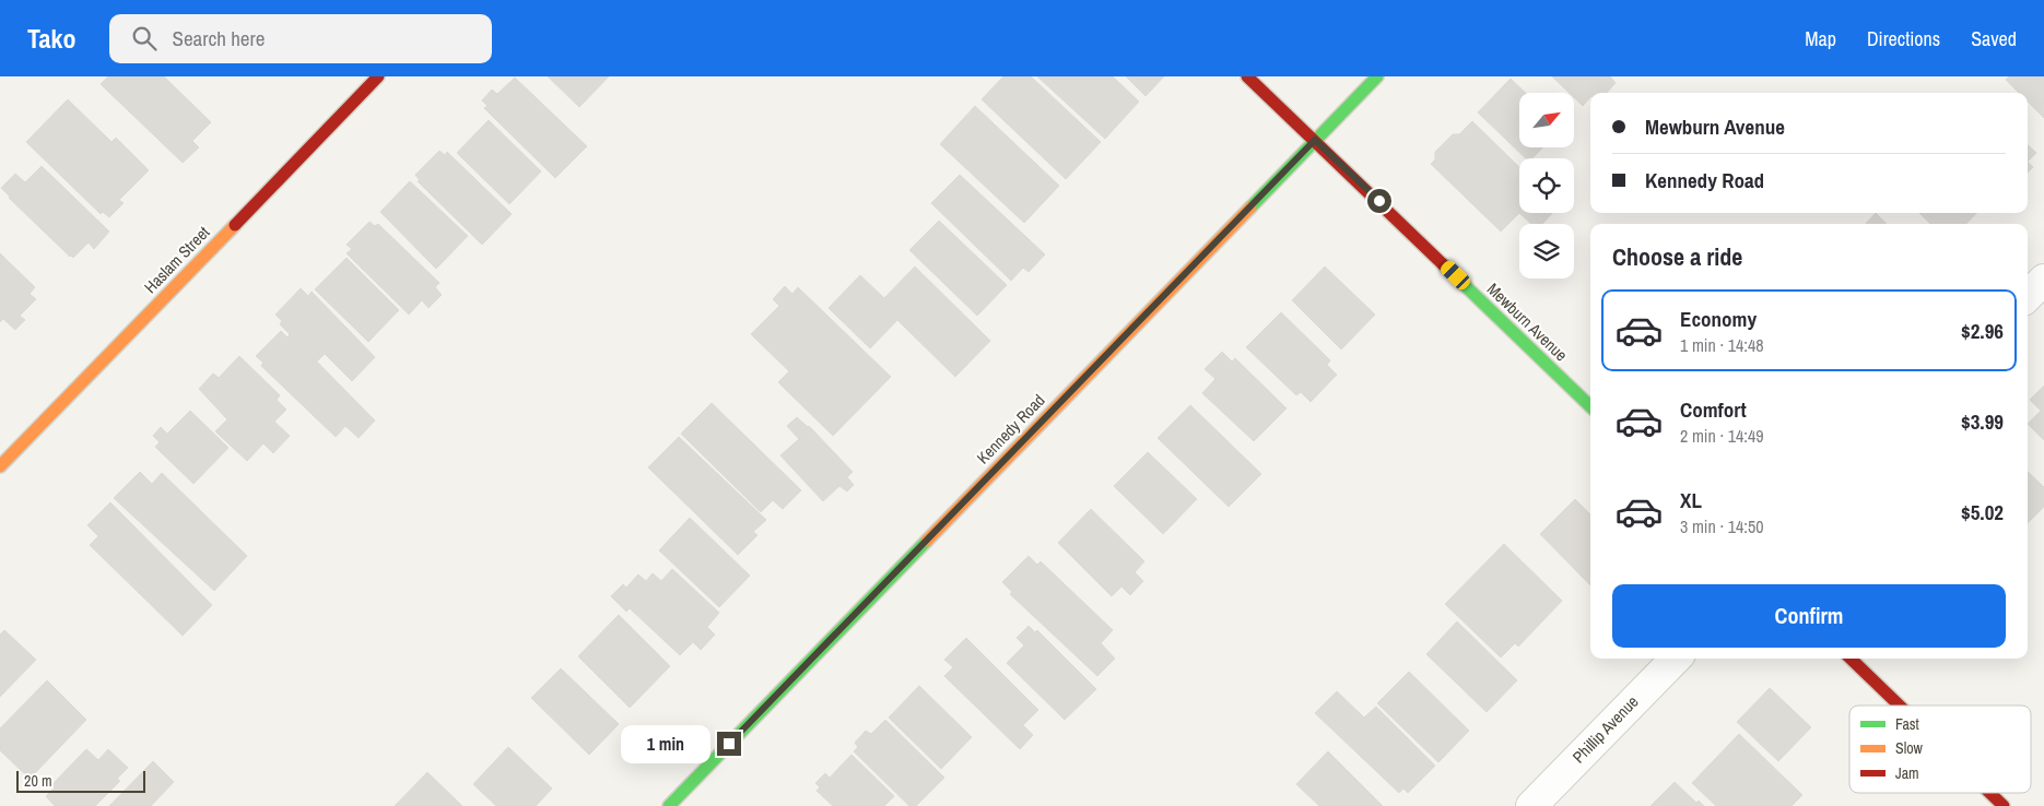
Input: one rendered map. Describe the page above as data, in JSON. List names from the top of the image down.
{
  "streets": {
    "street": [
      "Haslam Street",
      "Mewburn Avenue",
      "Kennedy Road",
      "Phillip Avenue"
    ]
  },
  "crossings": [
    ["Mewburn Avenue", "Kennedy Road"]
  ],
  "legend": ["Fast", "Slow", "Jam"],
  "scale_bar": "20 m",
  "north": "top right",
  "page": {
    "header": "Tako",
    "search": "Search here",
    "nav": ["Map", "Directions", "Saved"],
    "banner": ["Mewburn Avenue", "Kennedy Road"],
    "heading": "Choose a ride",
    "list": [
      {
        "name": "Economy",
        "note": "1 min · 14:48",
        "value": "$2.96"
      },
      {
        "name": "Comfort",
        "note": "2 min · 14:49",
        "value": "$3.99"
      },
      {
        "name": "XL",
        "note": "3 min · 14:50",
        "value": "$5.02"
      }
    ],
    "buttons": "Confirm",
    "bubble": "1 min",
    "scale": "20 m"
  }
}
